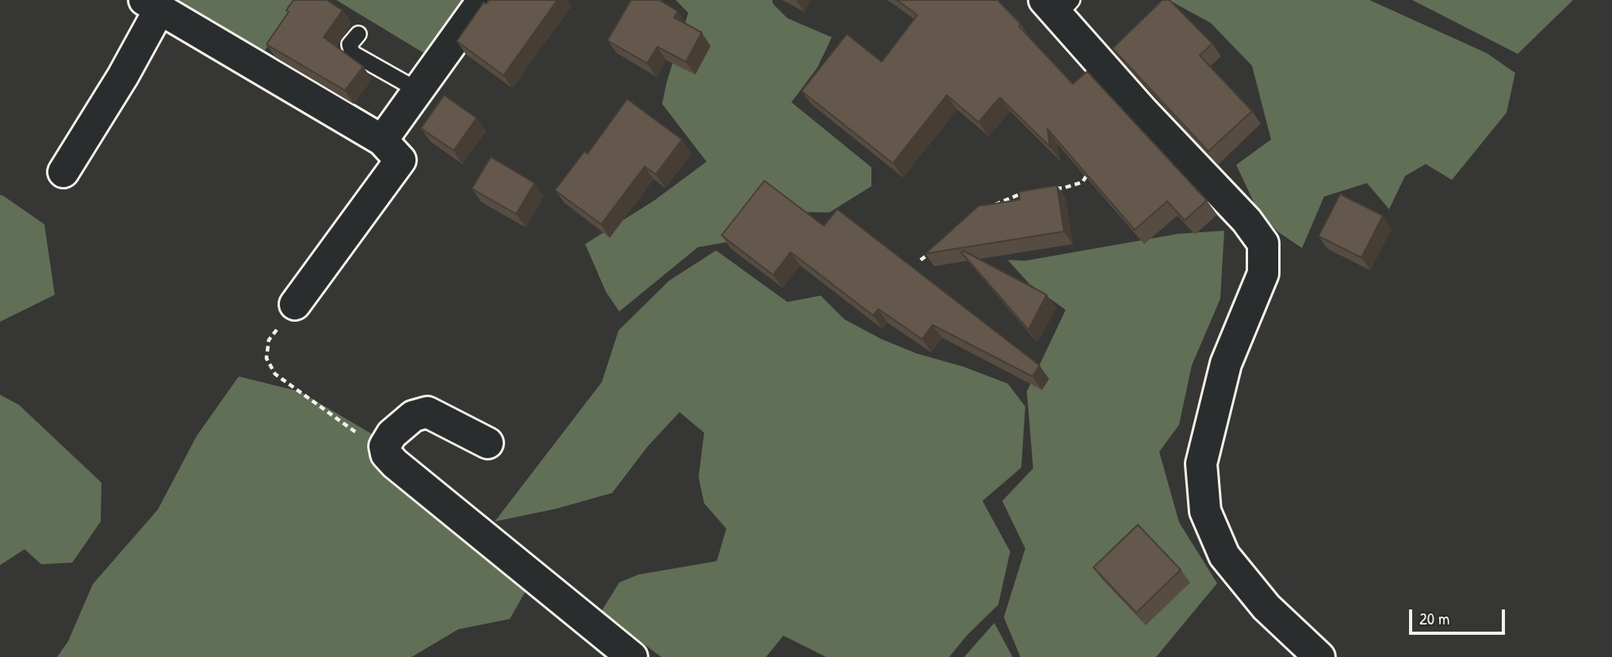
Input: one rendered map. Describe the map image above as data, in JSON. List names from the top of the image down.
{
  "scale_bar": "20 m"
}
